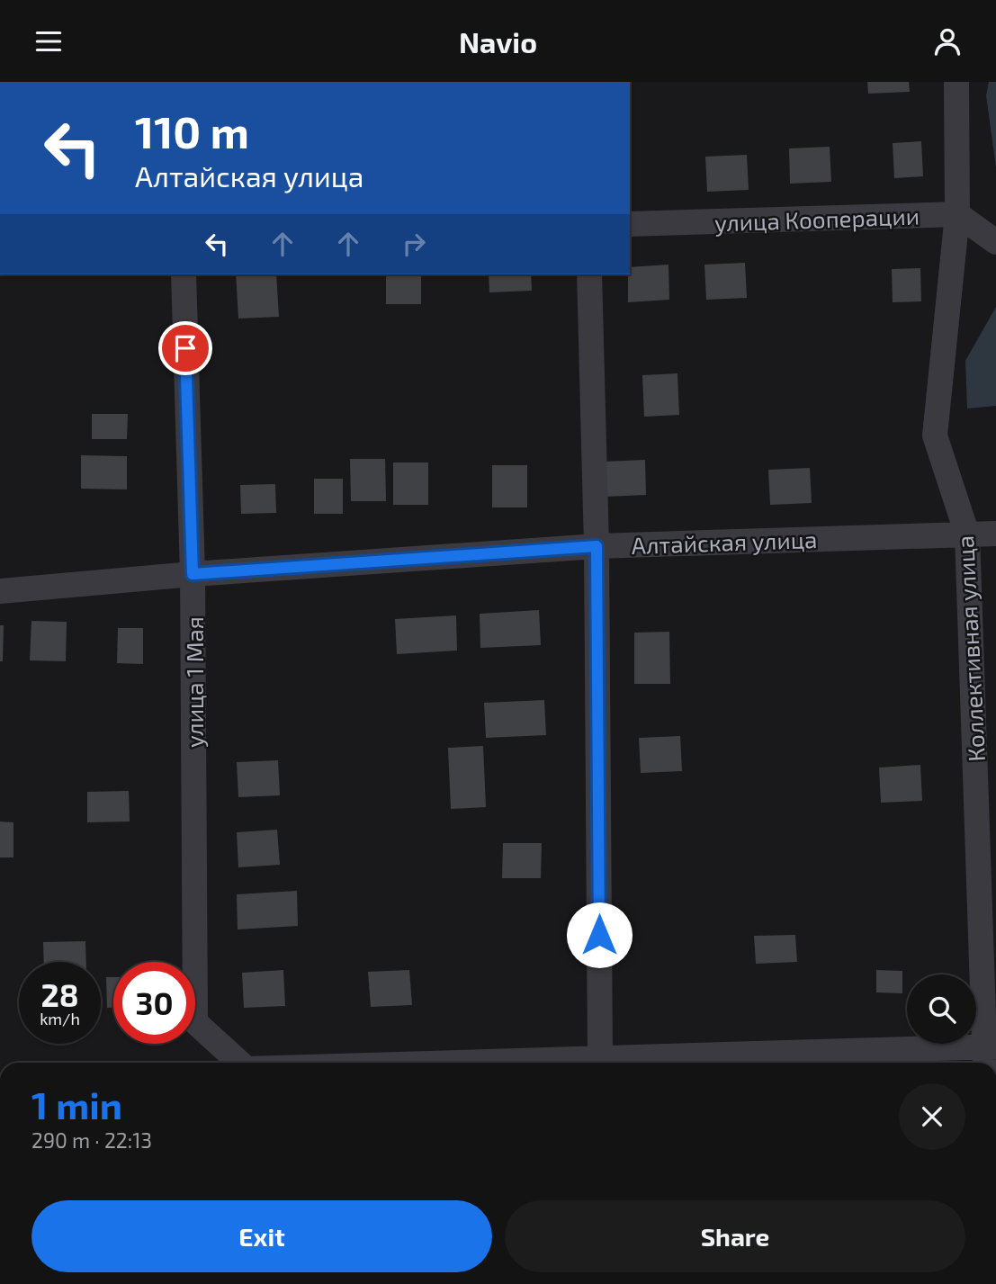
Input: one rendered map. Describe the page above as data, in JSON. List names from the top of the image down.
{
  "streets": {
    "street": [
      "улица Кооперации",
      "Алтайская улица",
      "Коллективная улица",
      "улица 1 Мая"
    ]
  },
  "crossings": [
    ["улица Кооперации", "Коллективная улица"],
    ["Алтайская улица", "Коллективная улица"],
    ["Алтайская улица", "улица 1 Мая"]
  ],
  "page": {
    "header": "Navio",
    "turn": ["110 m", "Алтайская улица"],
    "speed": "28 km/h",
    "limit": "30",
    "heading": ["1 min", "290 m · 22:13"],
    "buttons": ["Exit", "Share"]
  }
}
